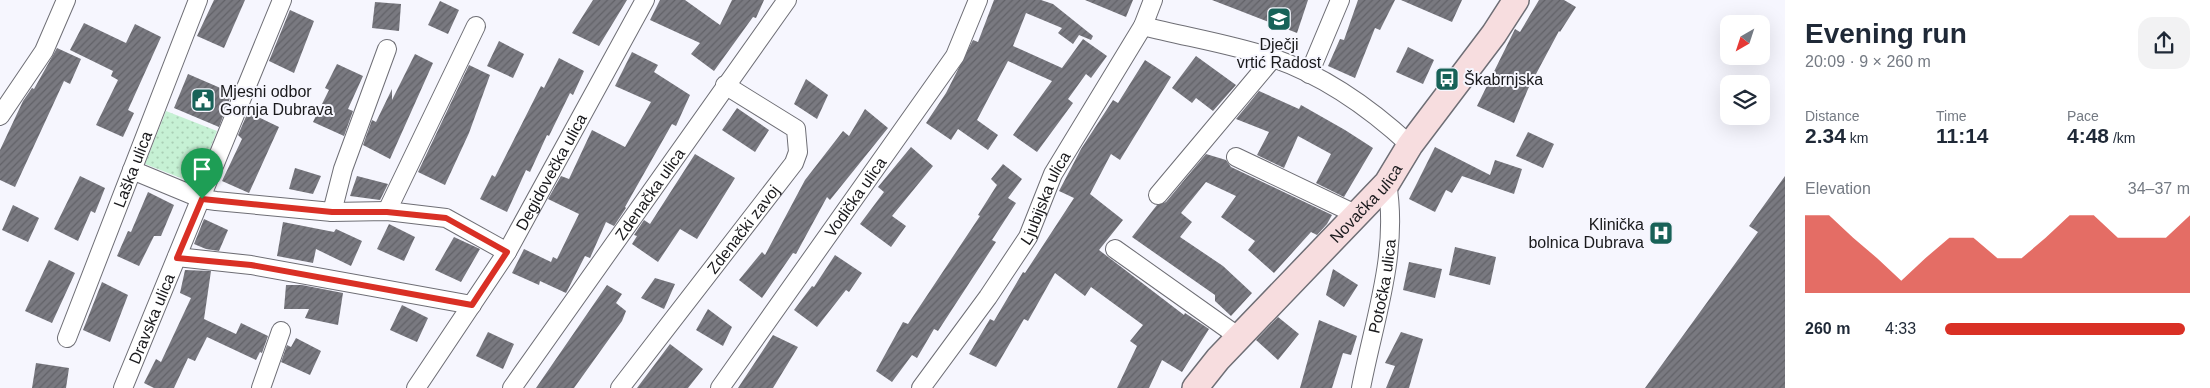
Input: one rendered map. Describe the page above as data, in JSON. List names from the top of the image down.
{
  "streets": {
    "street": [
      "Laška ulica",
      "Degidovečka ulica",
      "Zdenačka ulica",
      "Vodička ulica",
      "Ljubijska ulica",
      "Novačka ulica",
      "Zdenački zavoj",
      "Potočka ulica",
      "Dravska ulica"
    ]
  },
  "crossings": [
    ["Zdenačka ulica", "Zdenački zavoj"],
    ["Novačka ulica", "Potočka ulica"]
  ],
  "places": {
    "school or university": ["Dječji vrtić Radost"],
    "bus stop": ["Škabrnjska"],
    "public building": ["Mjesni odbor Gornja Dubrava"],
    "hospital": ["Klinička bolnica Dubrava"]
  },
  "north": "bottom left",
  "page": {
    "heading": ["Evening run", "20:09 · 9 × 260 m"],
    "stats": [
      ["Distance", "2.34 km"],
      ["Time", "11:14"],
      ["Pace", "4:48 /km"]
    ],
    "chart": ["Elevation", "34–37 m"],
    "list": [
      {
        "name": "260 m",
        "note": "4:33"
      }
    ]
  }
}
